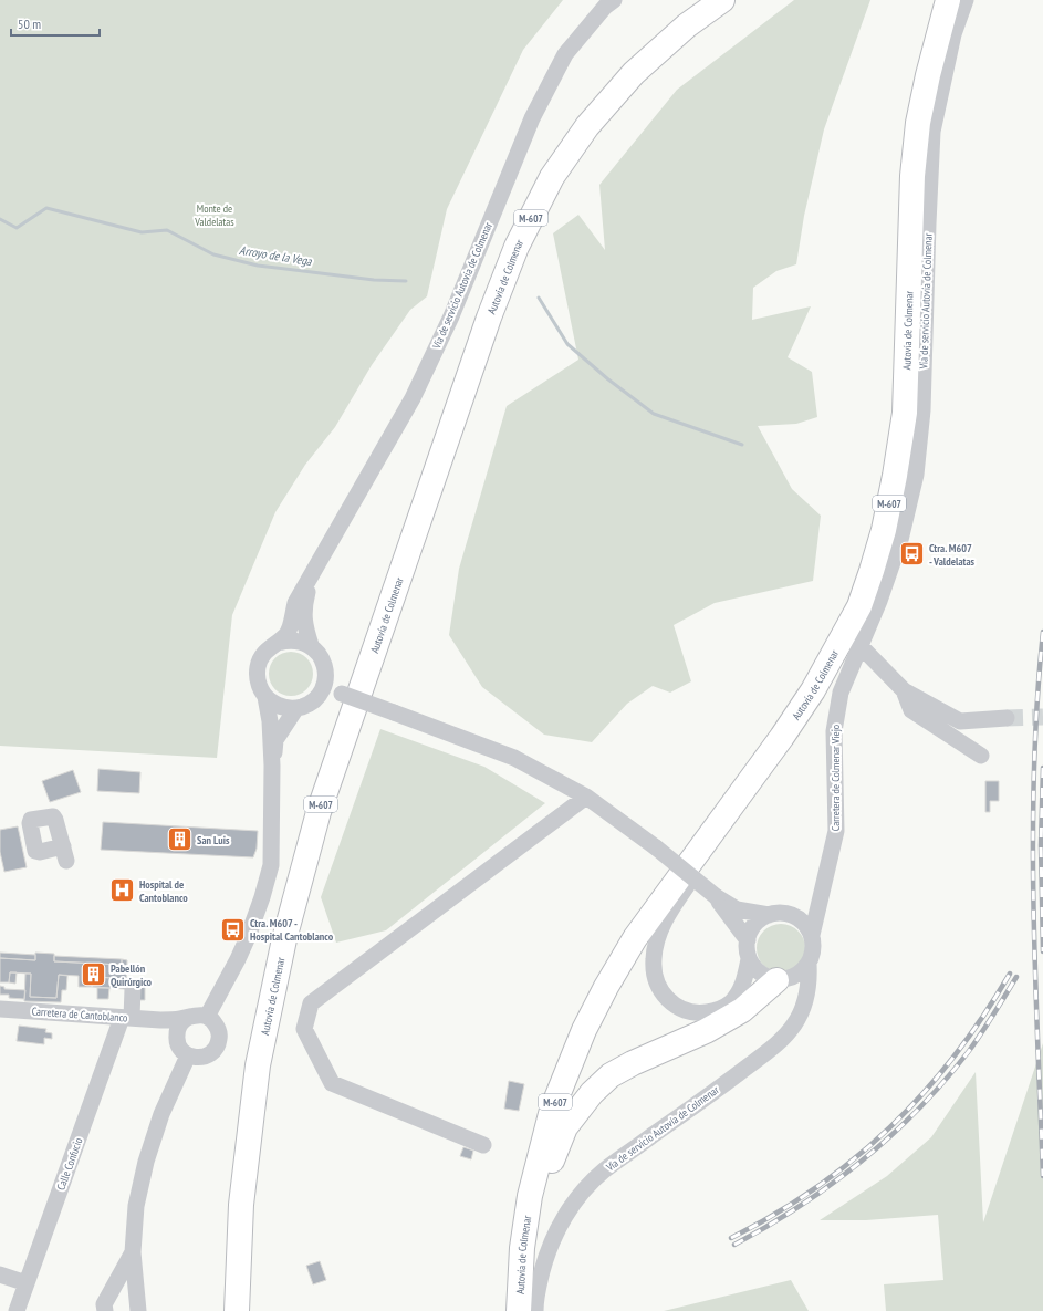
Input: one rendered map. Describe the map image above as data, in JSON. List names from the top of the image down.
{
  "streets": {
    "highway": ["M-607", "Autovía de Colmenar"],
    "street": [
      "Vía de servicio Autovía de Colmenar",
      "Carretera de Colmenar Viejo",
      "Carretera de Cantoblanco",
      "Calle Confucio"
    ]
  },
  "crossings": [
    ["Vía de servicio Autovía de Colmenar", "Carretera de Colmenar Viejo"],
    ["Carretera de Cantoblanco", "Calle Confucio"]
  ],
  "water": ["Arroyo de la Vega"],
  "parks": ["Monte de Valdelatas"],
  "places": {
    "bus stop": ["Ctra. M607 - Valdelatas", "Ctra. M607 - Hospital Cantoblanco"],
    "building": ["San Luis", "Pabellón Quirúrgico"],
    "hospital": ["Hospital de Cantoblanco"]
  },
  "scale_bar": "50 m"
}
